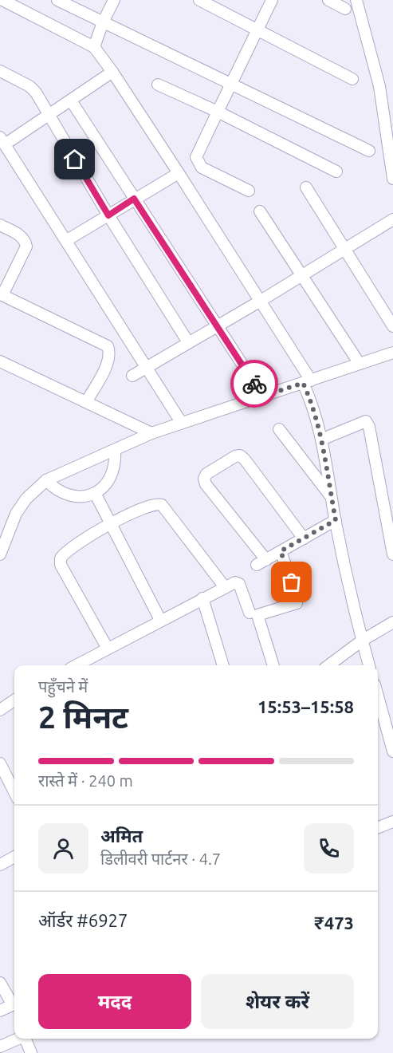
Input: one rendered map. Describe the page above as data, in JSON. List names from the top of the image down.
{
  "page": {
    "heading": ["2 मिनट", "पहुँचने में", "15:53–15:58"],
    "panel": [
      "अमित",
      "डिलीवरी पार्टनर · 4.7",
      "ऑर्डर #6927",
      "₹473"
    ],
    "bar": "रास्ते में · 240 m",
    "buttons": ["मदद", "शेयर करें"]
  }
}
